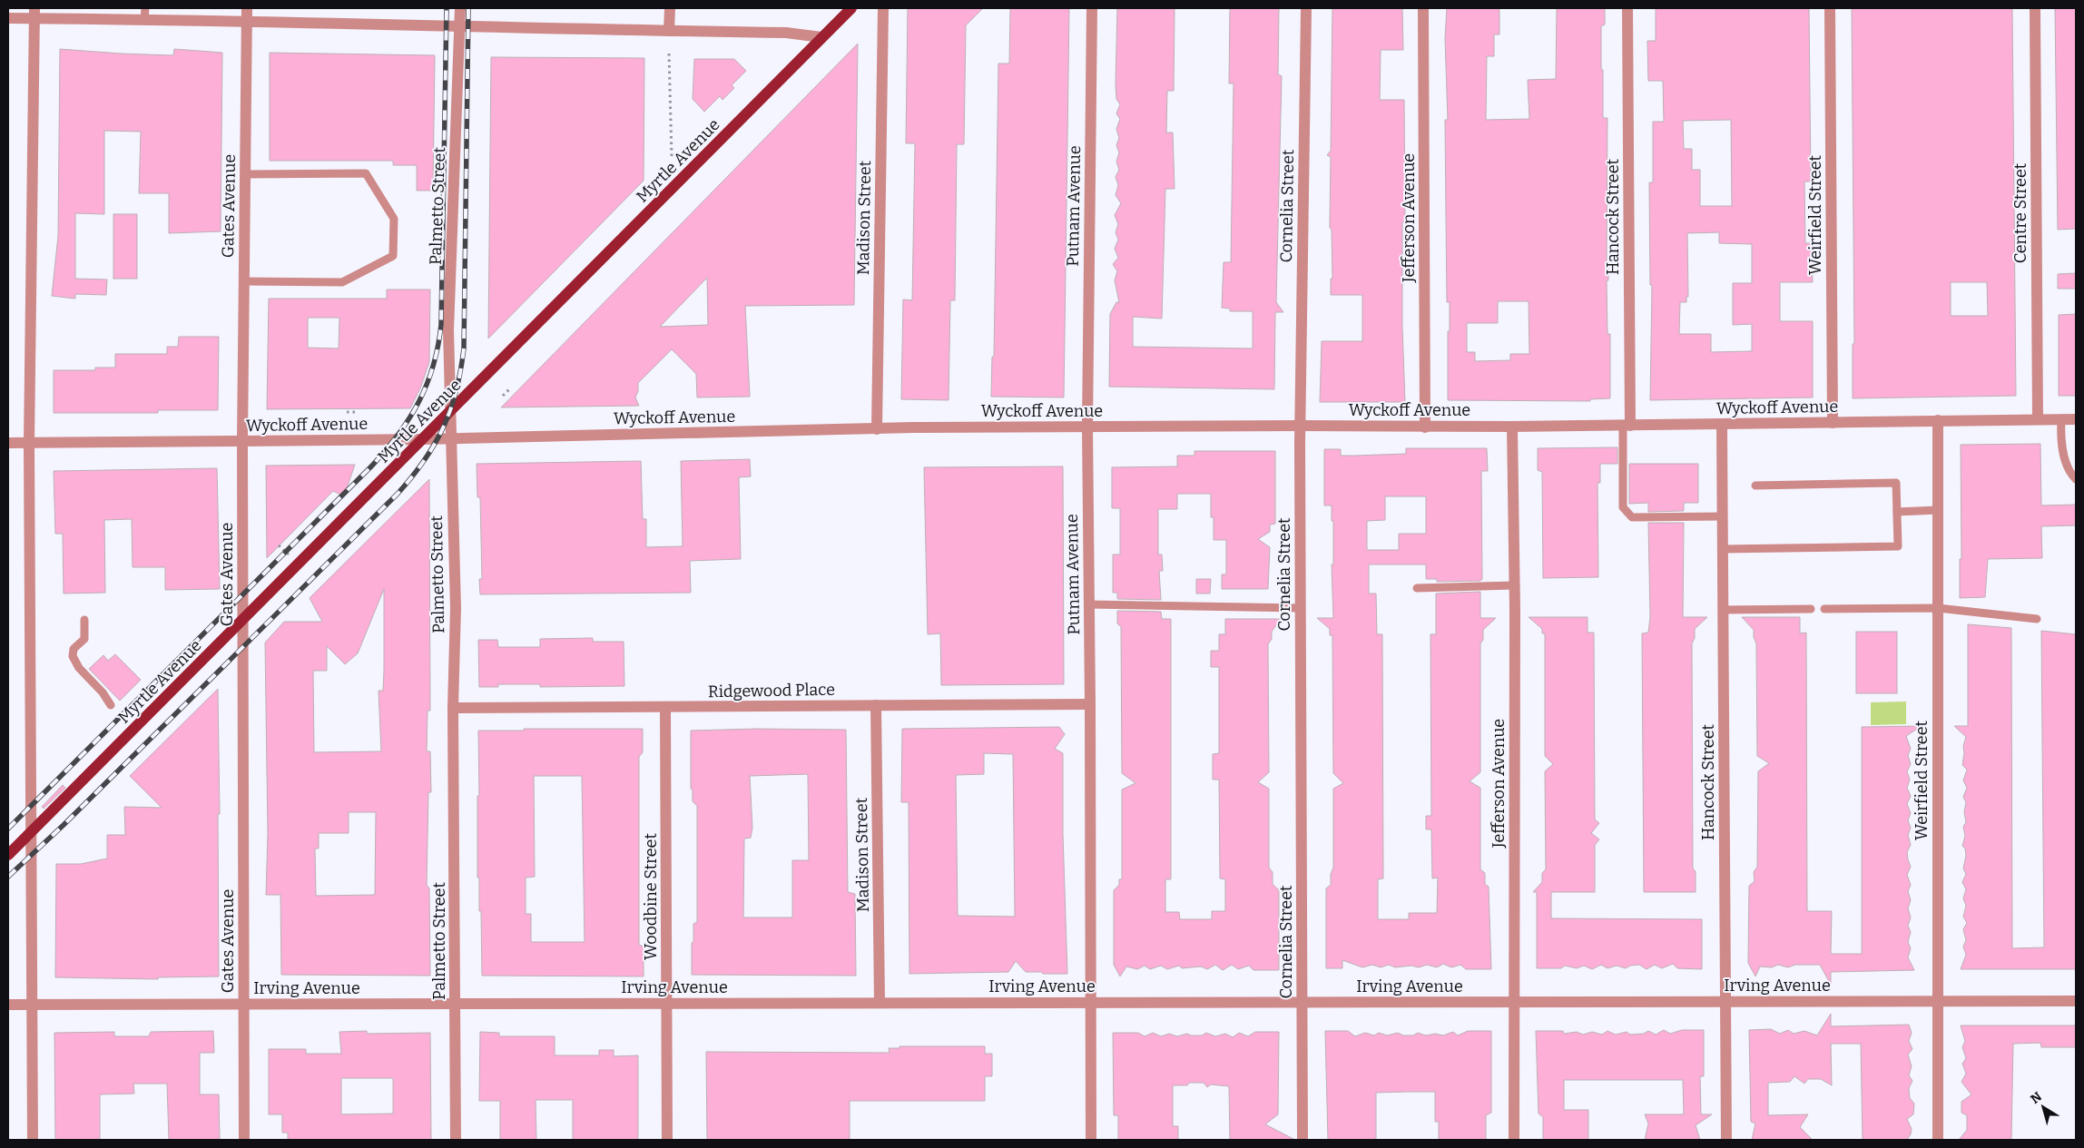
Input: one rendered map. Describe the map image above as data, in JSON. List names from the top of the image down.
{
  "streets": {
    "main road": ["Myrtle Avenue"],
    "street": [
      "Gates Avenue",
      "Palmetto Street",
      "Putnam Avenue",
      "Cornelia Street",
      "Centre Street",
      "Weirfield Street",
      "Hancock Street",
      "Madison Street",
      "Jefferson Avenue",
      "Wyckoff Avenue",
      "Ridgewood Place",
      "Woodbine Street",
      "Irving Avenue"
    ]
  },
  "crossings": [
    ["Myrtle Avenue", "Gates Avenue"],
    ["Myrtle Avenue", "Palmetto Street"],
    ["Myrtle Avenue", "Wyckoff Avenue"],
    ["Gates Avenue", "Wyckoff Avenue"],
    ["Gates Avenue", "Irving Avenue"],
    ["Palmetto Street", "Wyckoff Avenue"],
    ["Palmetto Street", "Ridgewood Place"],
    ["Palmetto Street", "Irving Avenue"],
    ["Putnam Avenue", "Wyckoff Avenue"],
    ["Putnam Avenue", "Ridgewood Place"],
    ["Putnam Avenue", "Irving Avenue"],
    ["Cornelia Street", "Wyckoff Avenue"],
    ["Cornelia Street", "Irving Avenue"],
    ["Centre Street", "Wyckoff Avenue"],
    ["Weirfield Street", "Wyckoff Avenue"],
    ["Weirfield Street", "Irving Avenue"],
    ["Hancock Street", "Wyckoff Avenue"],
    ["Hancock Street", "Irving Avenue"],
    ["Madison Street", "Wyckoff Avenue"],
    ["Madison Street", "Ridgewood Place"],
    ["Madison Street", "Irving Avenue"],
    ["Jefferson Avenue", "Wyckoff Avenue"],
    ["Jefferson Avenue", "Irving Avenue"],
    ["Ridgewood Place", "Woodbine Street"],
    ["Woodbine Street", "Irving Avenue"]
  ],
  "north": "top left"
}
